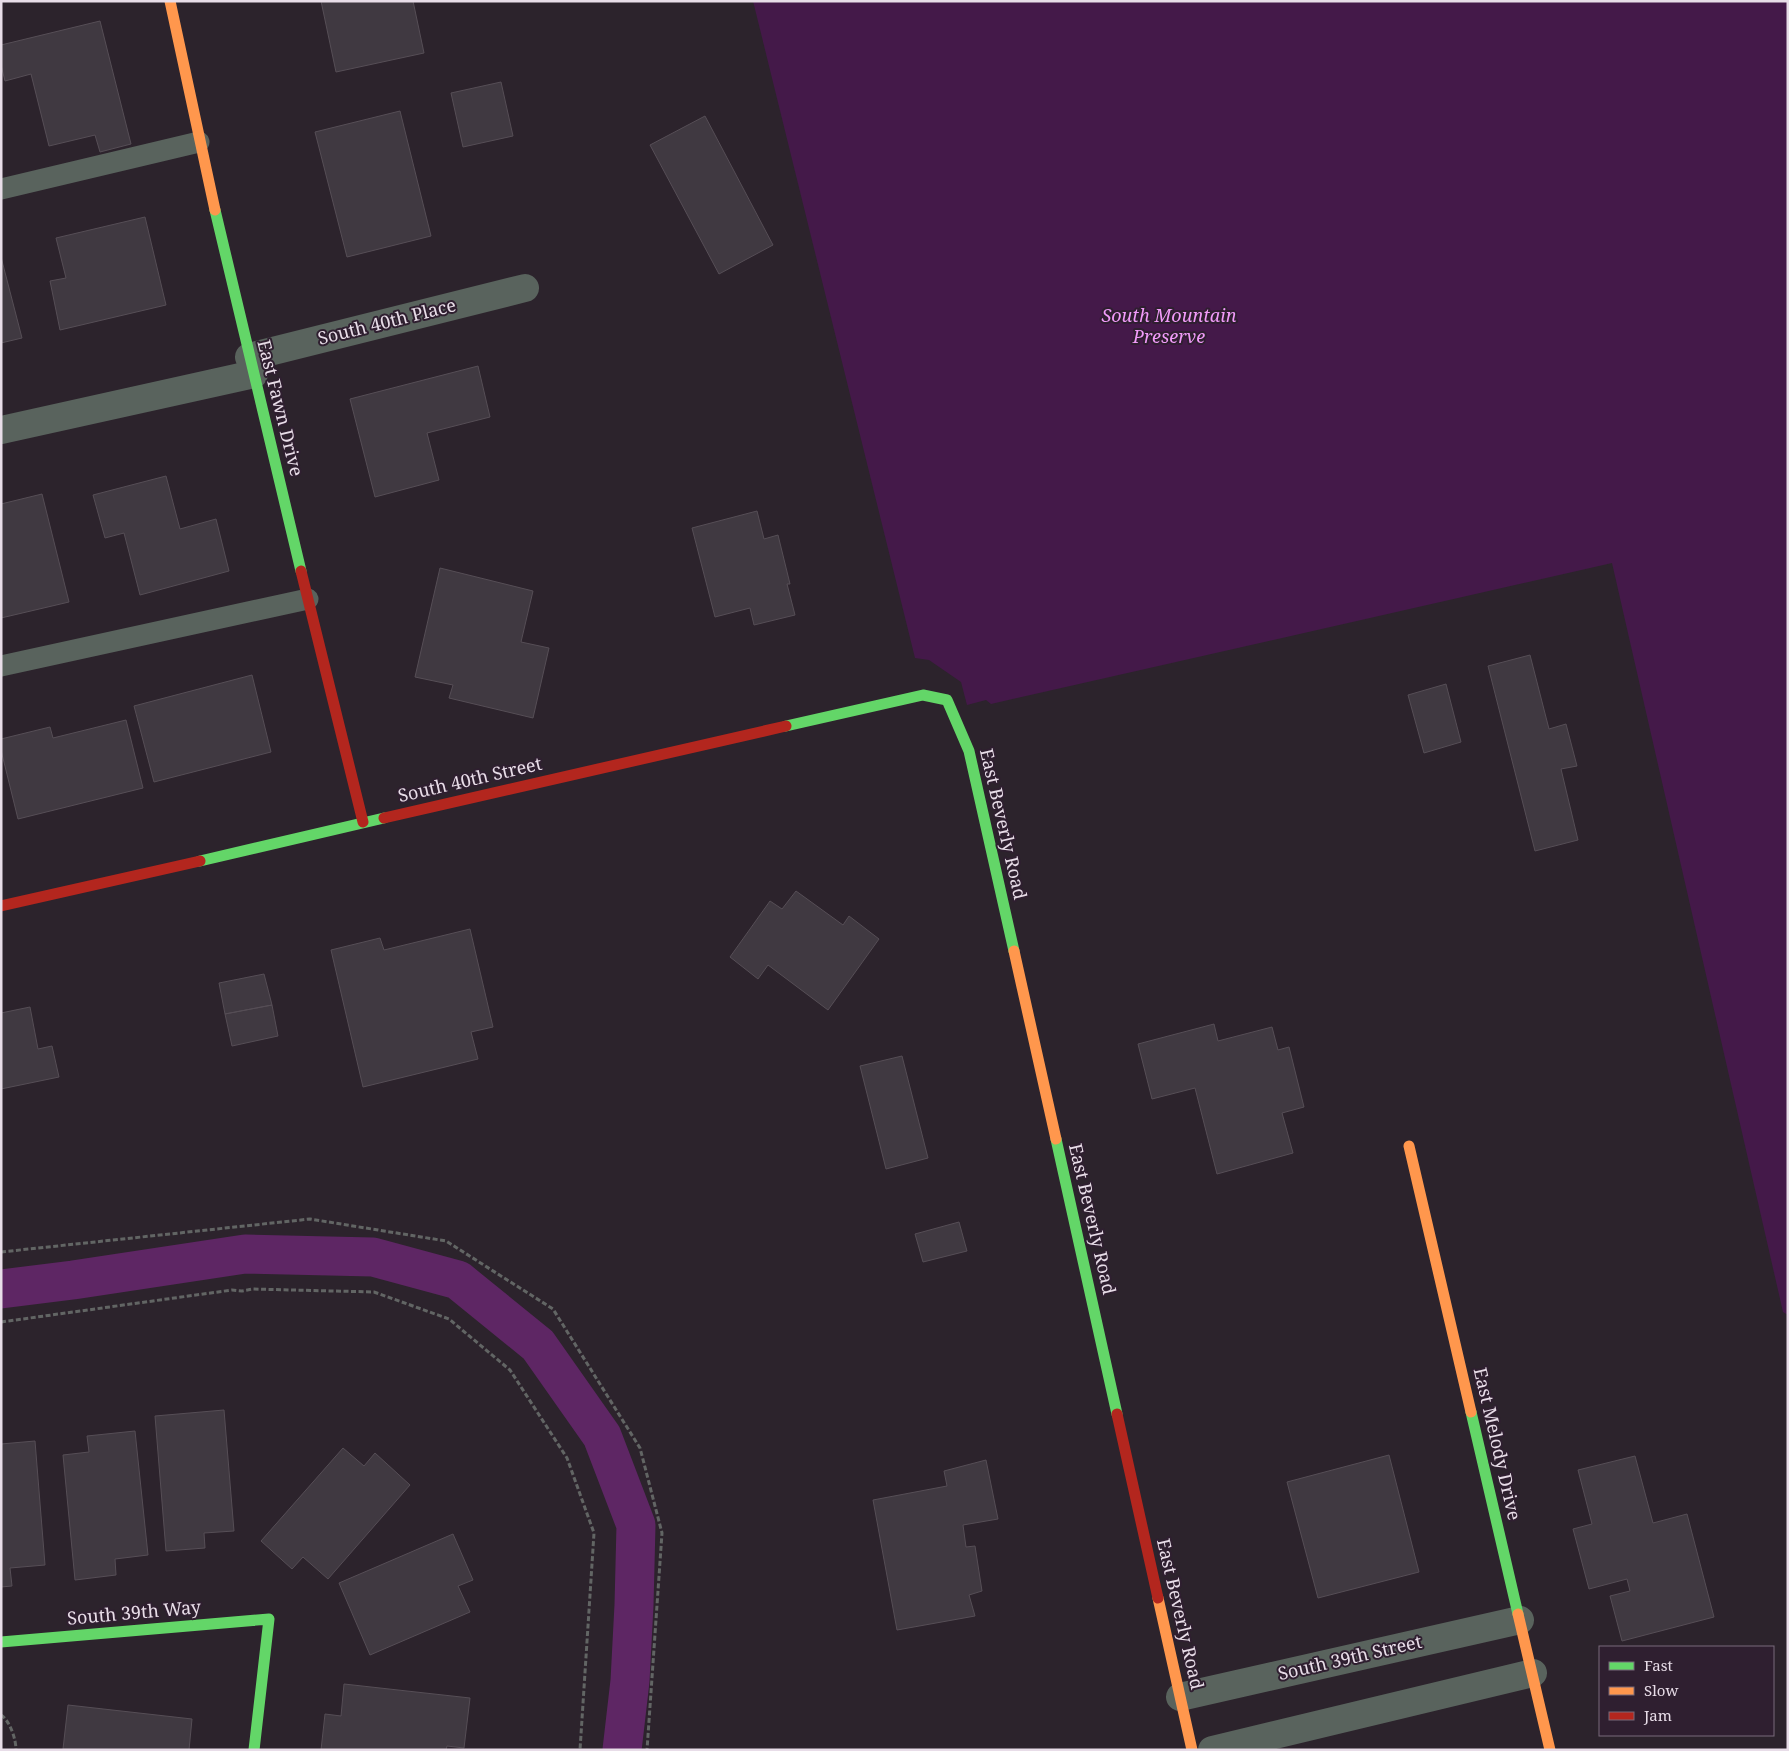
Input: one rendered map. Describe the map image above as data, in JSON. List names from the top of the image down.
{
  "streets": {
    "street": [
      "South 40th Place",
      "East Fawn Drive",
      "South 40th Street",
      "East Beverly Road",
      "East Melody Drive",
      "South 39th Way",
      "South 39th Street"
    ]
  },
  "crossings": [
    ["South 40th Place", "East Fawn Drive"],
    ["East Fawn Drive", "South 40th Street"],
    ["South 40th Street", "East Beverly Road"],
    ["East Beverly Road", "South 39th Street"],
    ["East Melody Drive", "South 39th Street"]
  ],
  "parks": ["South Mountain Preserve"],
  "legend": ["Fast", "Slow", "Jam"]
}
